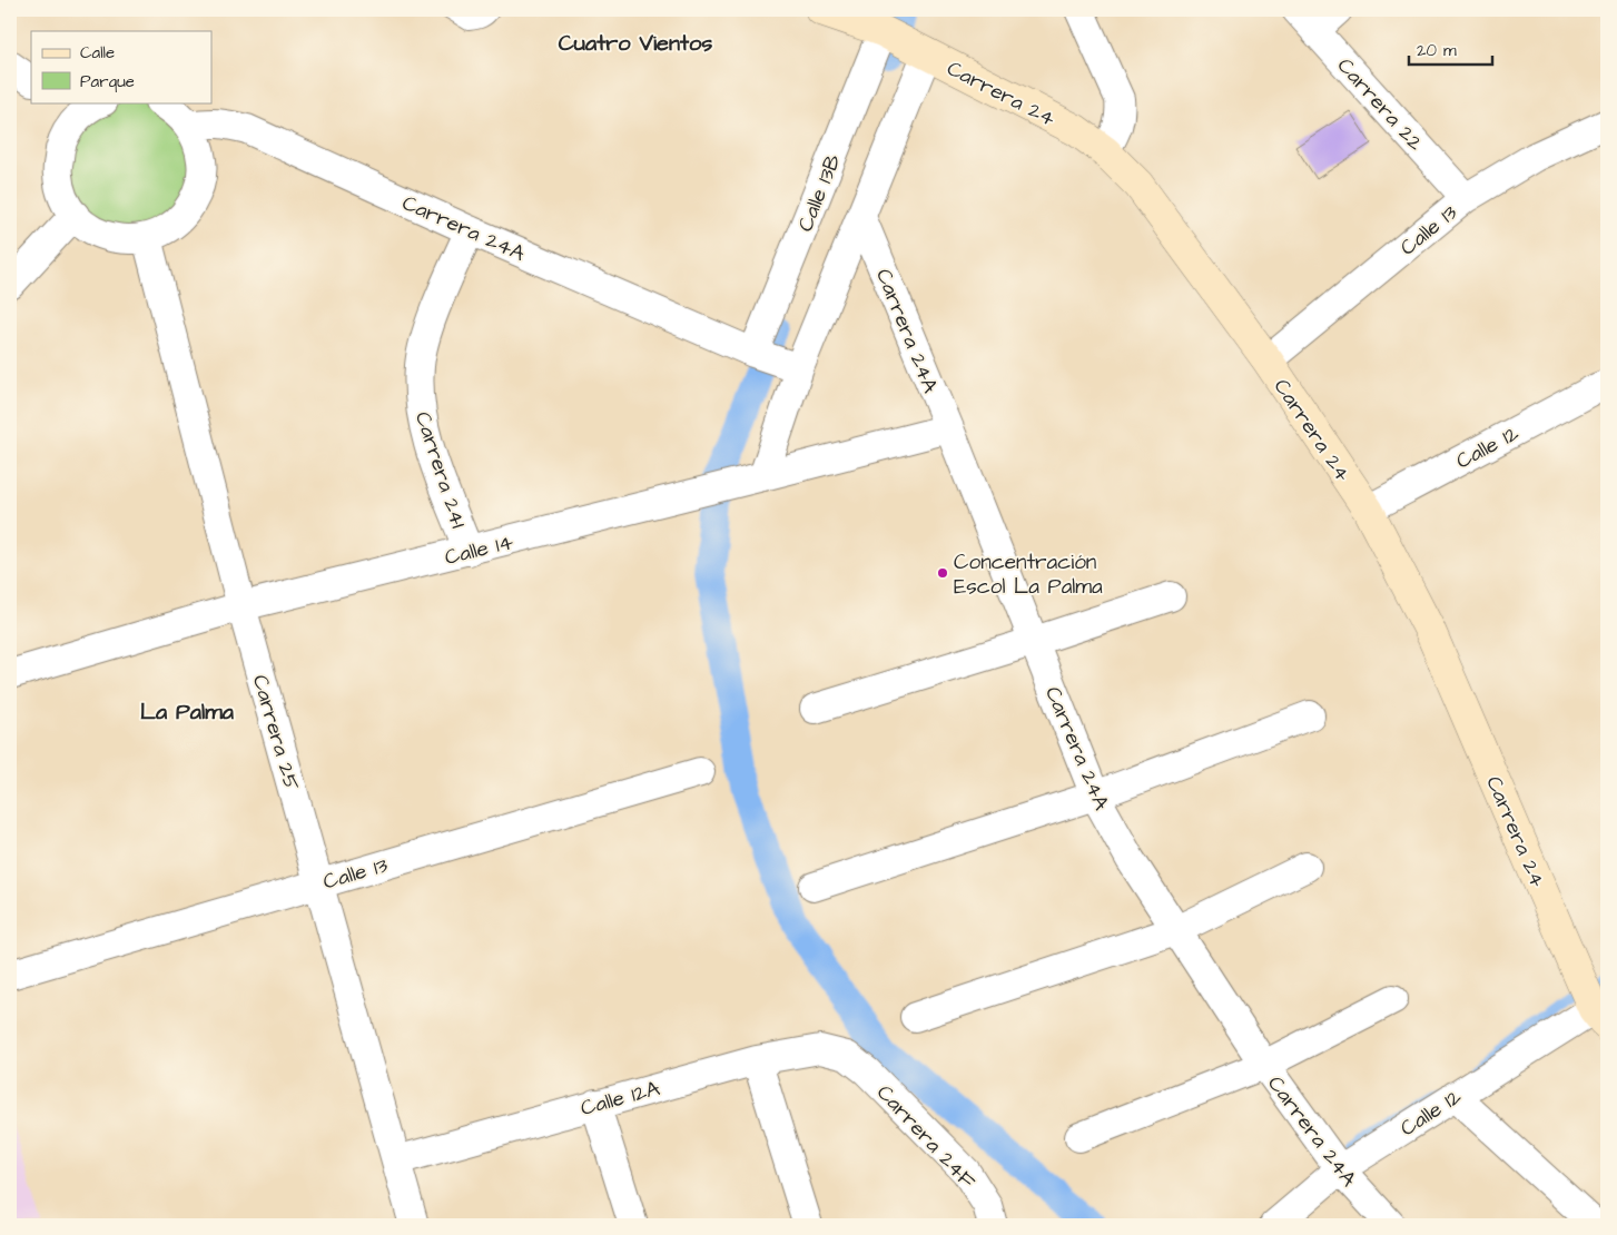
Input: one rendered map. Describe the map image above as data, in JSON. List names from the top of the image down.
{
  "streets": {
    "street": [
      "Carrera 24",
      "Carrera 22",
      "Calle 13B",
      "Carrera 24A",
      "Calle 13",
      "Calle 12",
      "Carrera 24I",
      "Calle 14",
      "Carrera 25",
      "Calle 12A",
      "Carrera 24F"
    ]
  },
  "crossings": [
    ["Carrera 24", "Calle 13B"],
    ["Carrera 24", "Calle 13"],
    ["Carrera 24", "Calle 12"],
    ["Carrera 22", "Calle 13"],
    ["Calle 13B", "Carrera 24A"],
    ["Carrera 24A", "Calle 12"],
    ["Carrera 24A", "Carrera 24I"],
    ["Carrera 24A", "Calle 14"],
    ["Calle 13", "Carrera 25"],
    ["Carrera 24I", "Calle 14"],
    ["Calle 14", "Carrera 25"],
    ["Carrera 25", "Calle 12A"],
    ["Calle 12A", "Carrera 24F"]
  ],
  "districts": ["Cuatro Vientos", "La Palma"],
  "places": ["Concentración Escol La Palma"],
  "legend": ["Calle", "Parque"],
  "scale_bar": "20 m"
}
